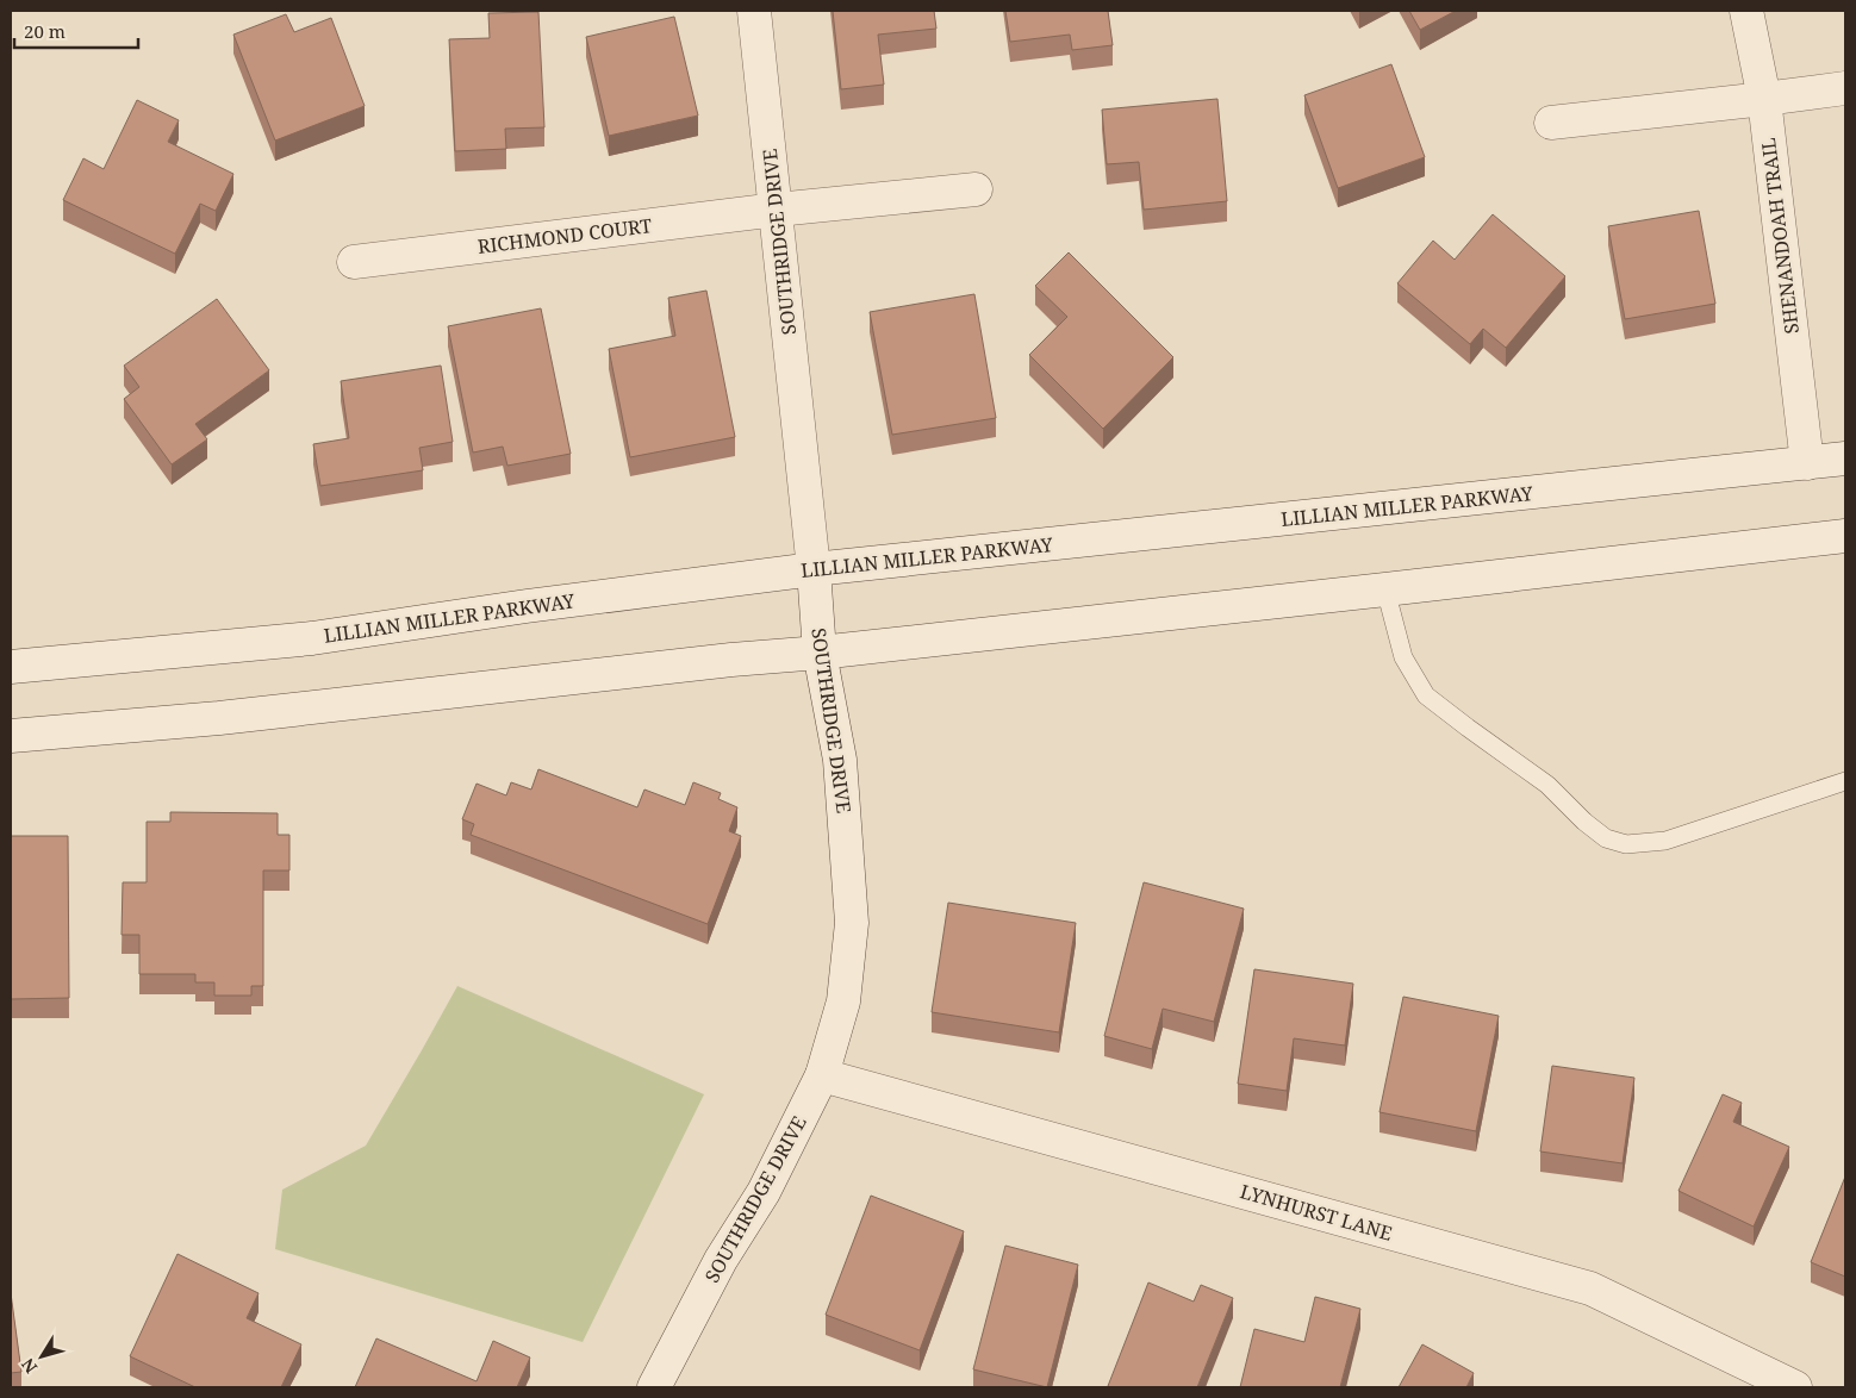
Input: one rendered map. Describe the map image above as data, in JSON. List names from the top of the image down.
{
  "streets": {
    "street": [
      "RICHMOND COURT",
      "SHENANDOAH TRAIL",
      "SOUTHRIDGE DRIVE",
      "LILLIAN MILLER PARKWAY",
      "LYNHURST LANE"
    ]
  },
  "crossings": [
    ["RICHMOND COURT", "SOUTHRIDGE DRIVE"],
    ["SHENANDOAH TRAIL", "LILLIAN MILLER PARKWAY"],
    ["SOUTHRIDGE DRIVE", "LILLIAN MILLER PARKWAY"],
    ["SOUTHRIDGE DRIVE", "LYNHURST LANE"]
  ],
  "scale_bar": "20 m",
  "north": "bottom left"
}
